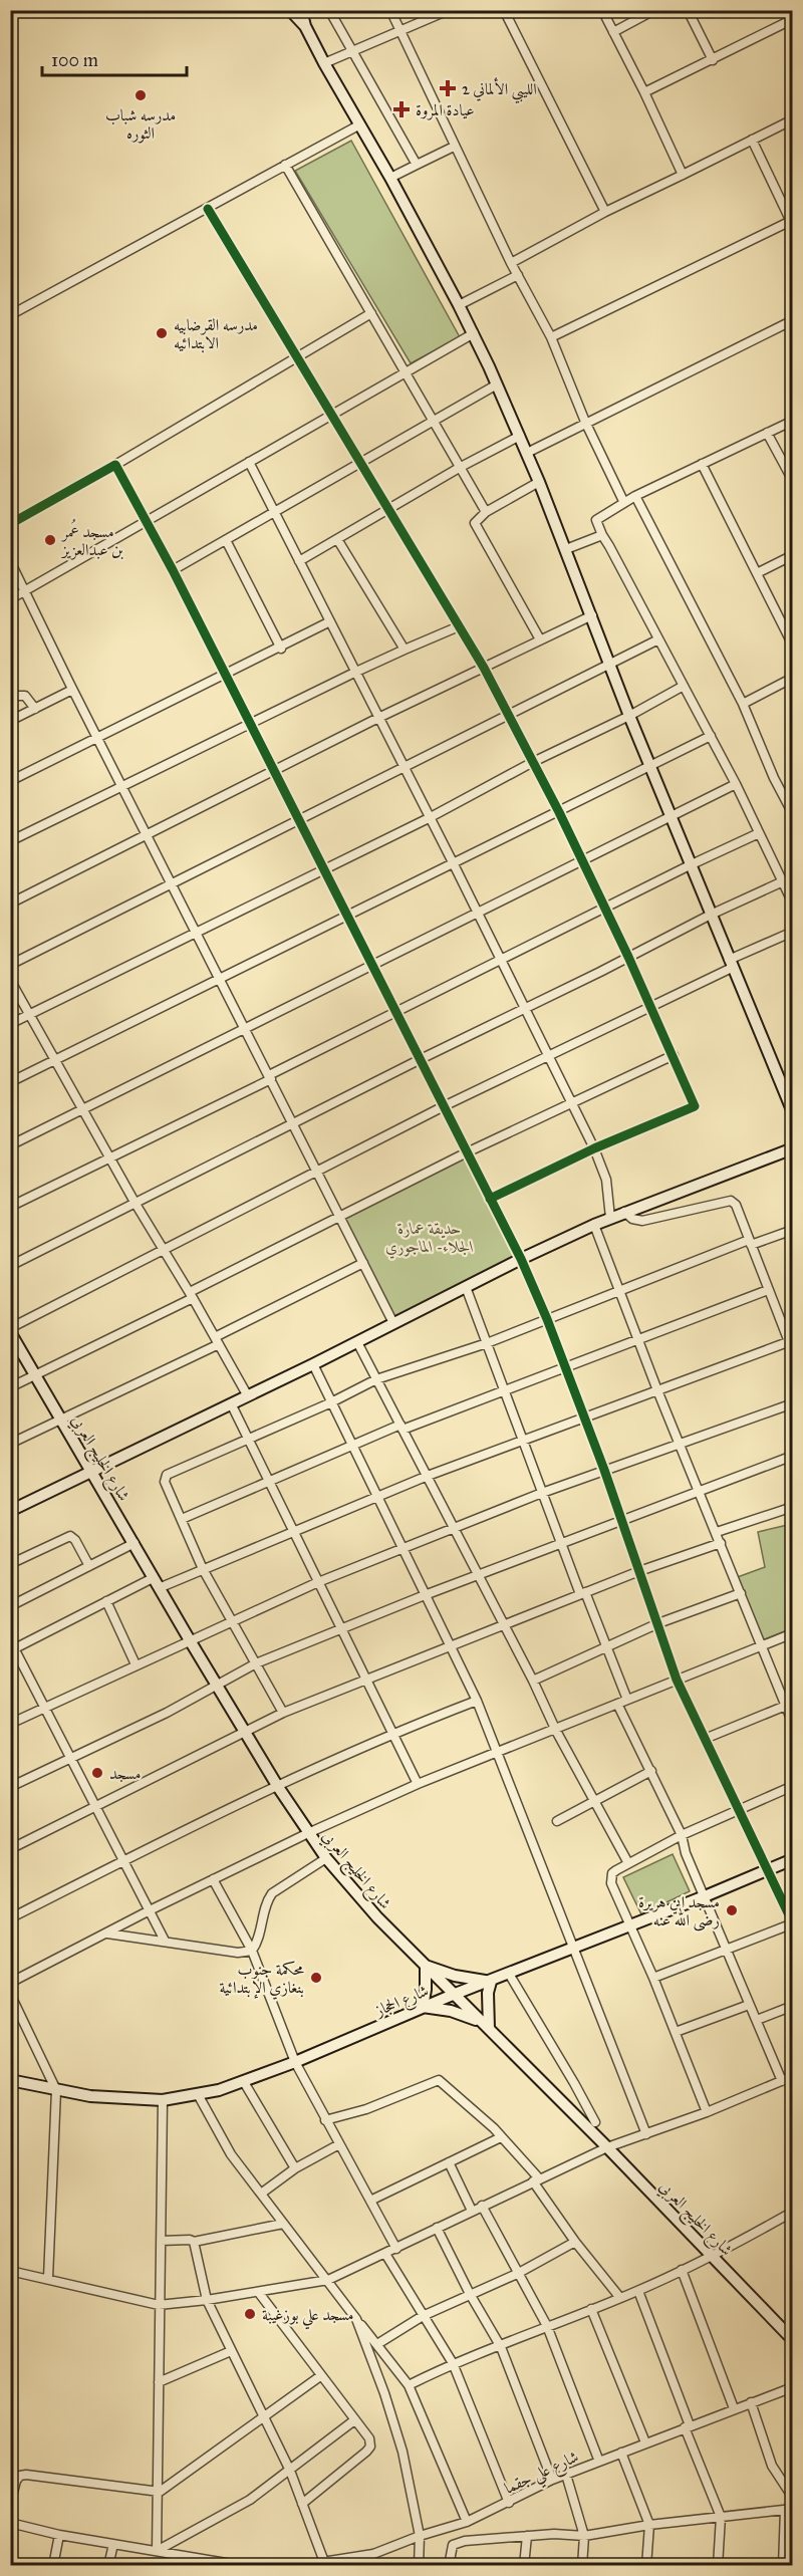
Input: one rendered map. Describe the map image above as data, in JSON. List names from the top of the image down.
{
  "streets": {
    "main road": ["شارع الخليج العربي", "شارع الحجاز"],
    "street": ["شارع علي جقما"]
  },
  "crossings": [
    ["شارع الخليج العربي", "شارع الحجاز"]
  ],
  "parks": ["حديقة عمارة الجلاء- الماجوري"],
  "places": {
    "health": ["الليبي الألماني 2", "عيادة المروة"],
    "other": [
      "مدرسه شباب الثوره",
      "مدرسه القرضابيه الابتدائيه",
      "مسجد عُمر بن عبدالعزيز",
      "مسجد",
      "مسجد ابي هريرة رضى الله عنه",
      "محكمة جنوب بنغازي الإبتدائية",
      "مسجد علي بوزغيبة"
    ]
  },
  "scale_bar": "100 m"
}
